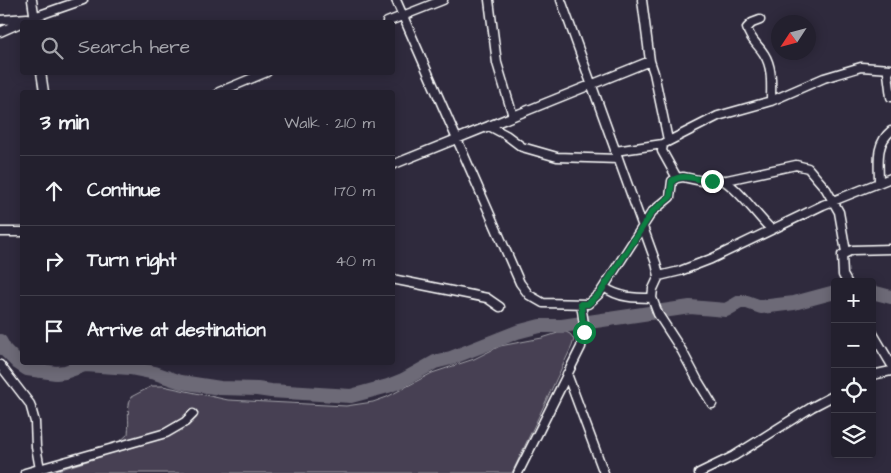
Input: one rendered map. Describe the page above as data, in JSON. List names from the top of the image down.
{
  "north": "bottom left",
  "page": {
    "search": "Search here",
    "heading": ["3 min", "Walk · 210 m"],
    "list": [
      ["Continue", "170 m"],
      ["Turn right", "40 m"],
      "Arrive at destination"
    ],
    "map_buttons": ["+", "−"]
  }
}
